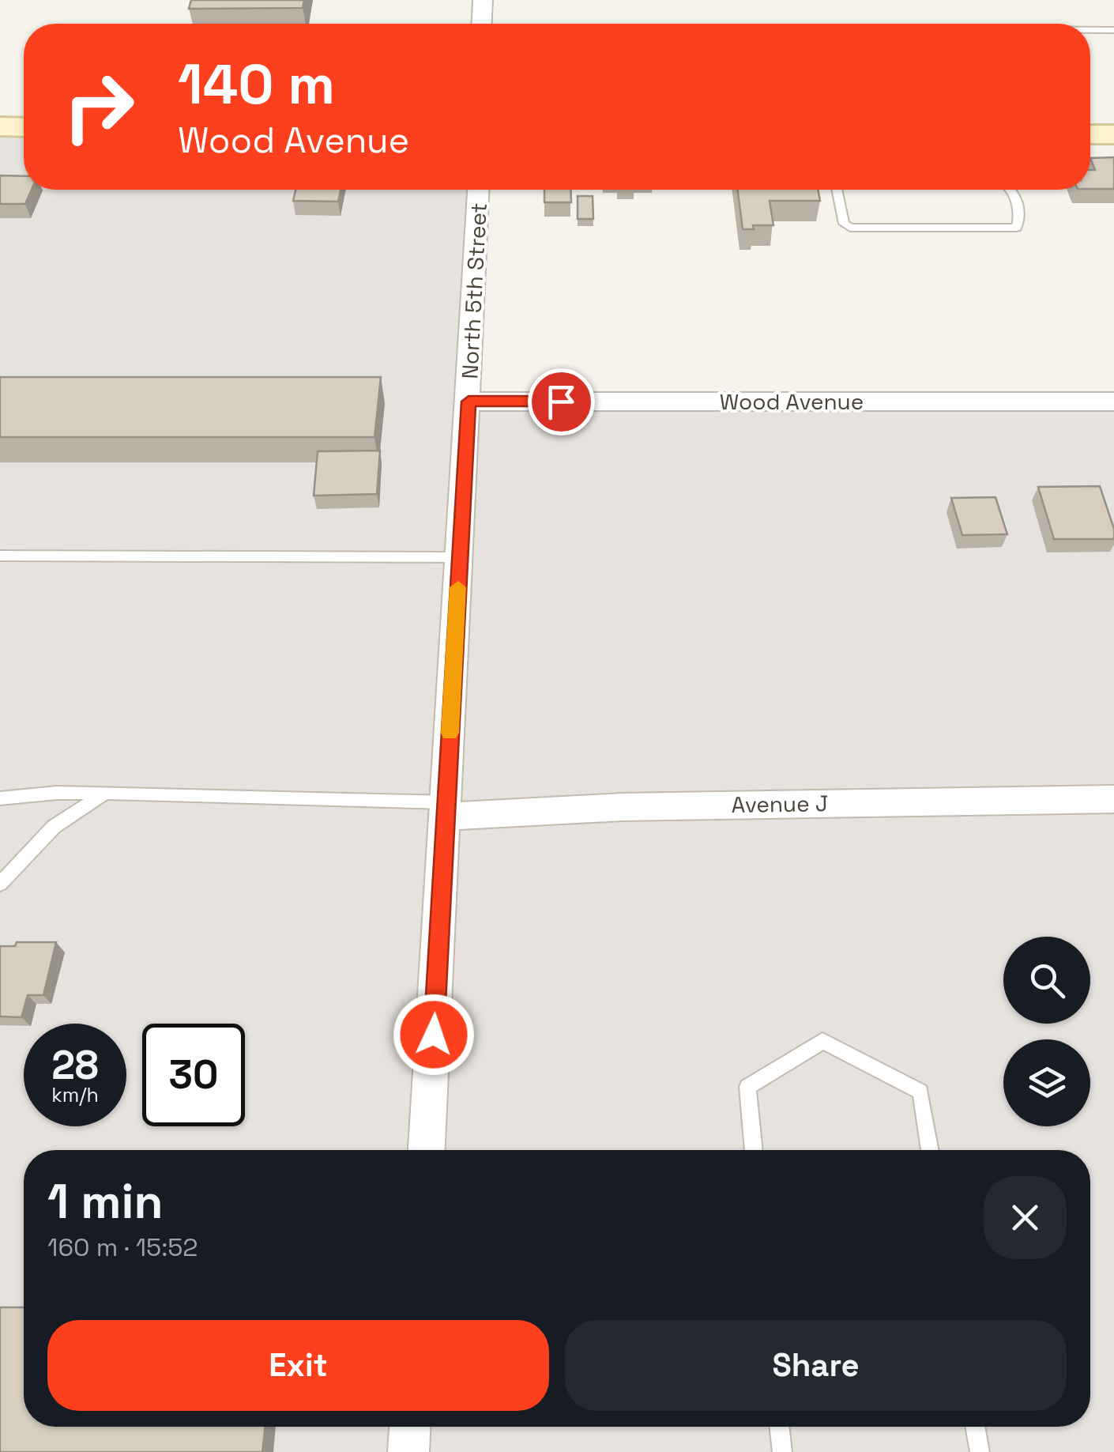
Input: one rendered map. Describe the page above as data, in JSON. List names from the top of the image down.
{
  "streets": {
    "street": ["North 5th Street", "Wood Avenue", "Avenue J"]
  },
  "crossings": [
    ["North 5th Street", "Wood Avenue"],
    ["North 5th Street", "Avenue J"]
  ],
  "page": {
    "turn": ["140 m", "Wood Avenue"],
    "speed": "28 km/h",
    "limit": "30",
    "heading": ["1 min", "160 m · 15:52"],
    "buttons": ["Exit", "Share"]
  }
}
